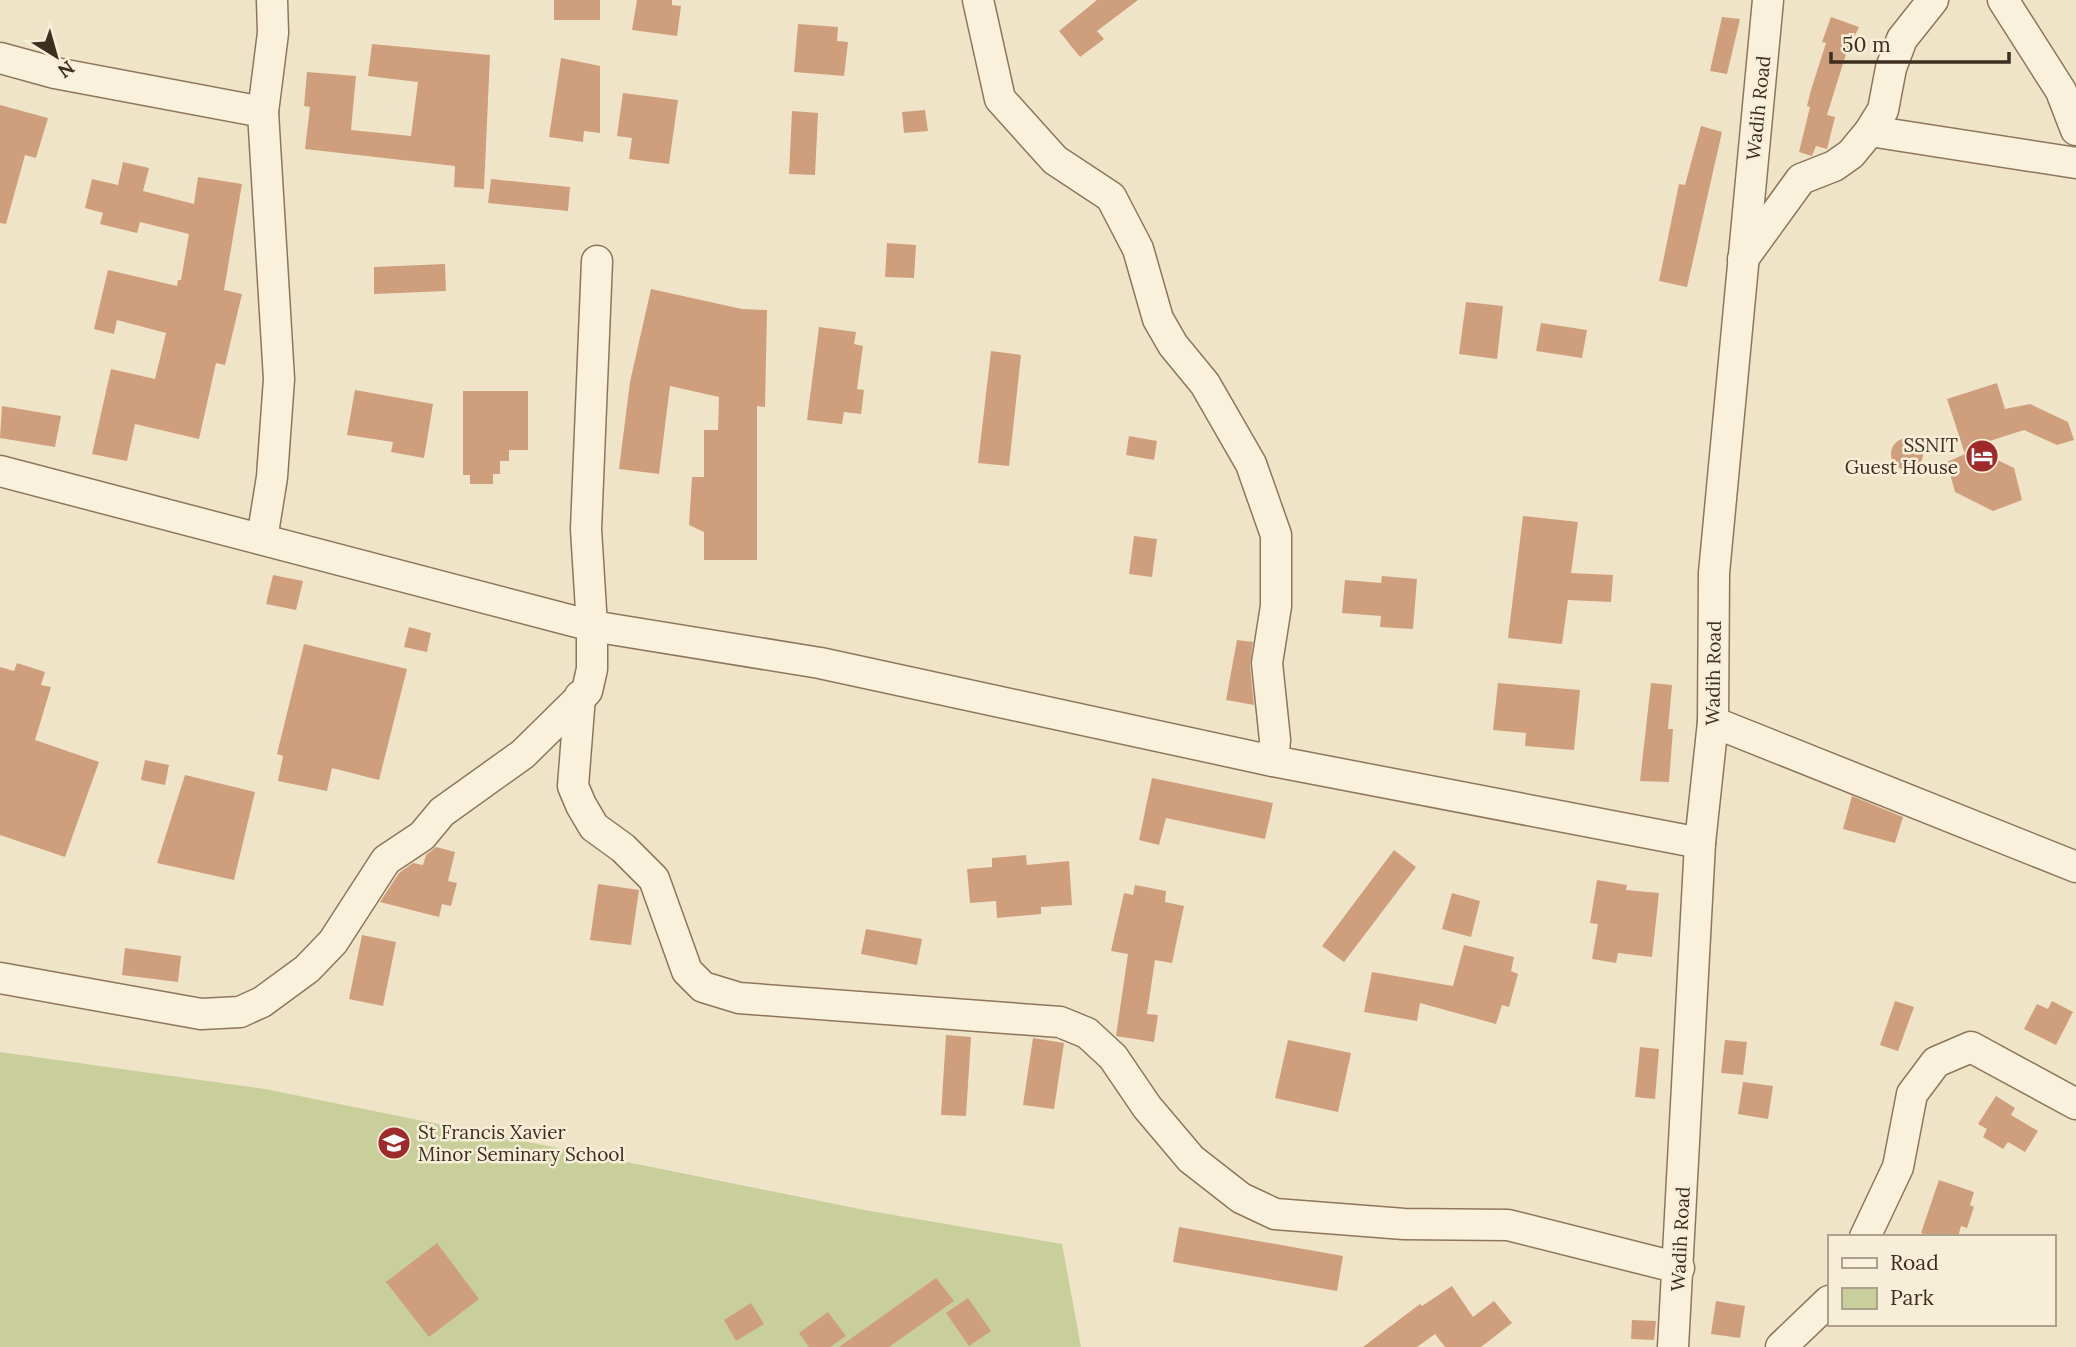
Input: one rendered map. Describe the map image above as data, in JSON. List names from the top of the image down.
{
  "streets": {
    "street": ["Wadih Road"]
  },
  "places": {
    "hotel": ["SSNIT Guest House"],
    "school or university": ["St Francis Xavier Minor Seminary School"]
  },
  "legend": ["Road", "Park"],
  "scale_bar": "50 m",
  "north": "bottom right"
}
